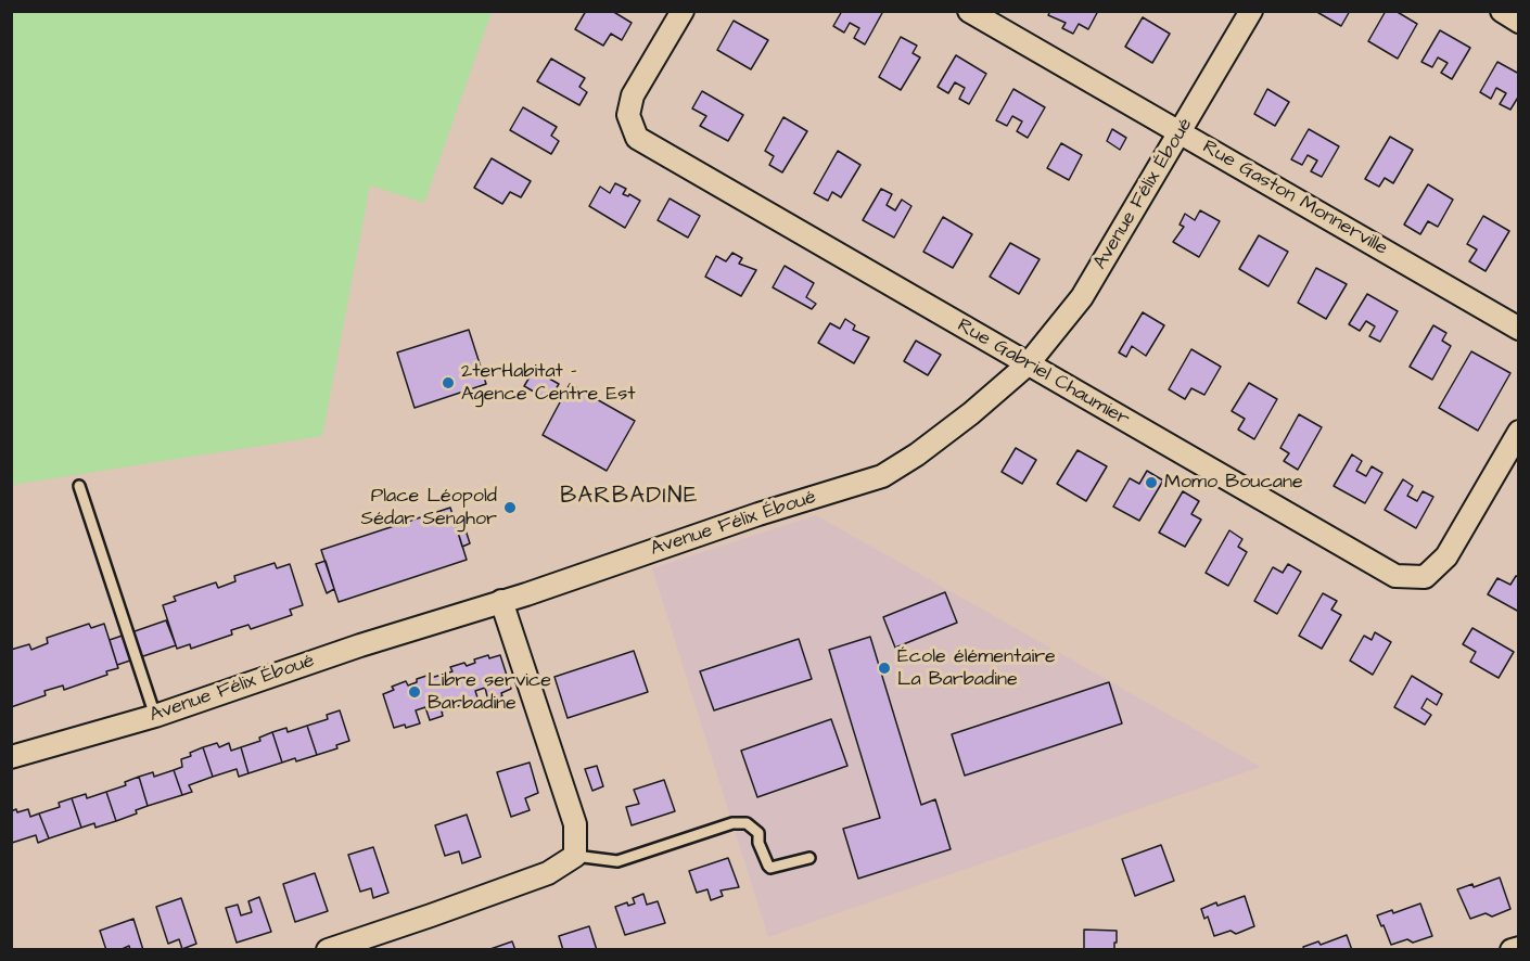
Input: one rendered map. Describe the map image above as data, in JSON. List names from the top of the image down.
{
  "streets": {
    "street": ["Avenue Félix Éboué", "Rue Gaston Monnerville", "Rue Gabriel Chaumier"]
  },
  "crossings": [
    ["Avenue Félix Éboué", "Rue Gaston Monnerville"],
    ["Avenue Félix Éboué", "Rue Gabriel Chaumier"]
  ],
  "districts": ["BARBADINE"],
  "places": [
    "2terHabitat - Agence Centre Est",
    "Momo Boucane",
    "Place Léopold Sédar Senghor",
    "École élémentaire La Barbadine",
    "Libre service Barbadine"
  ]
}
